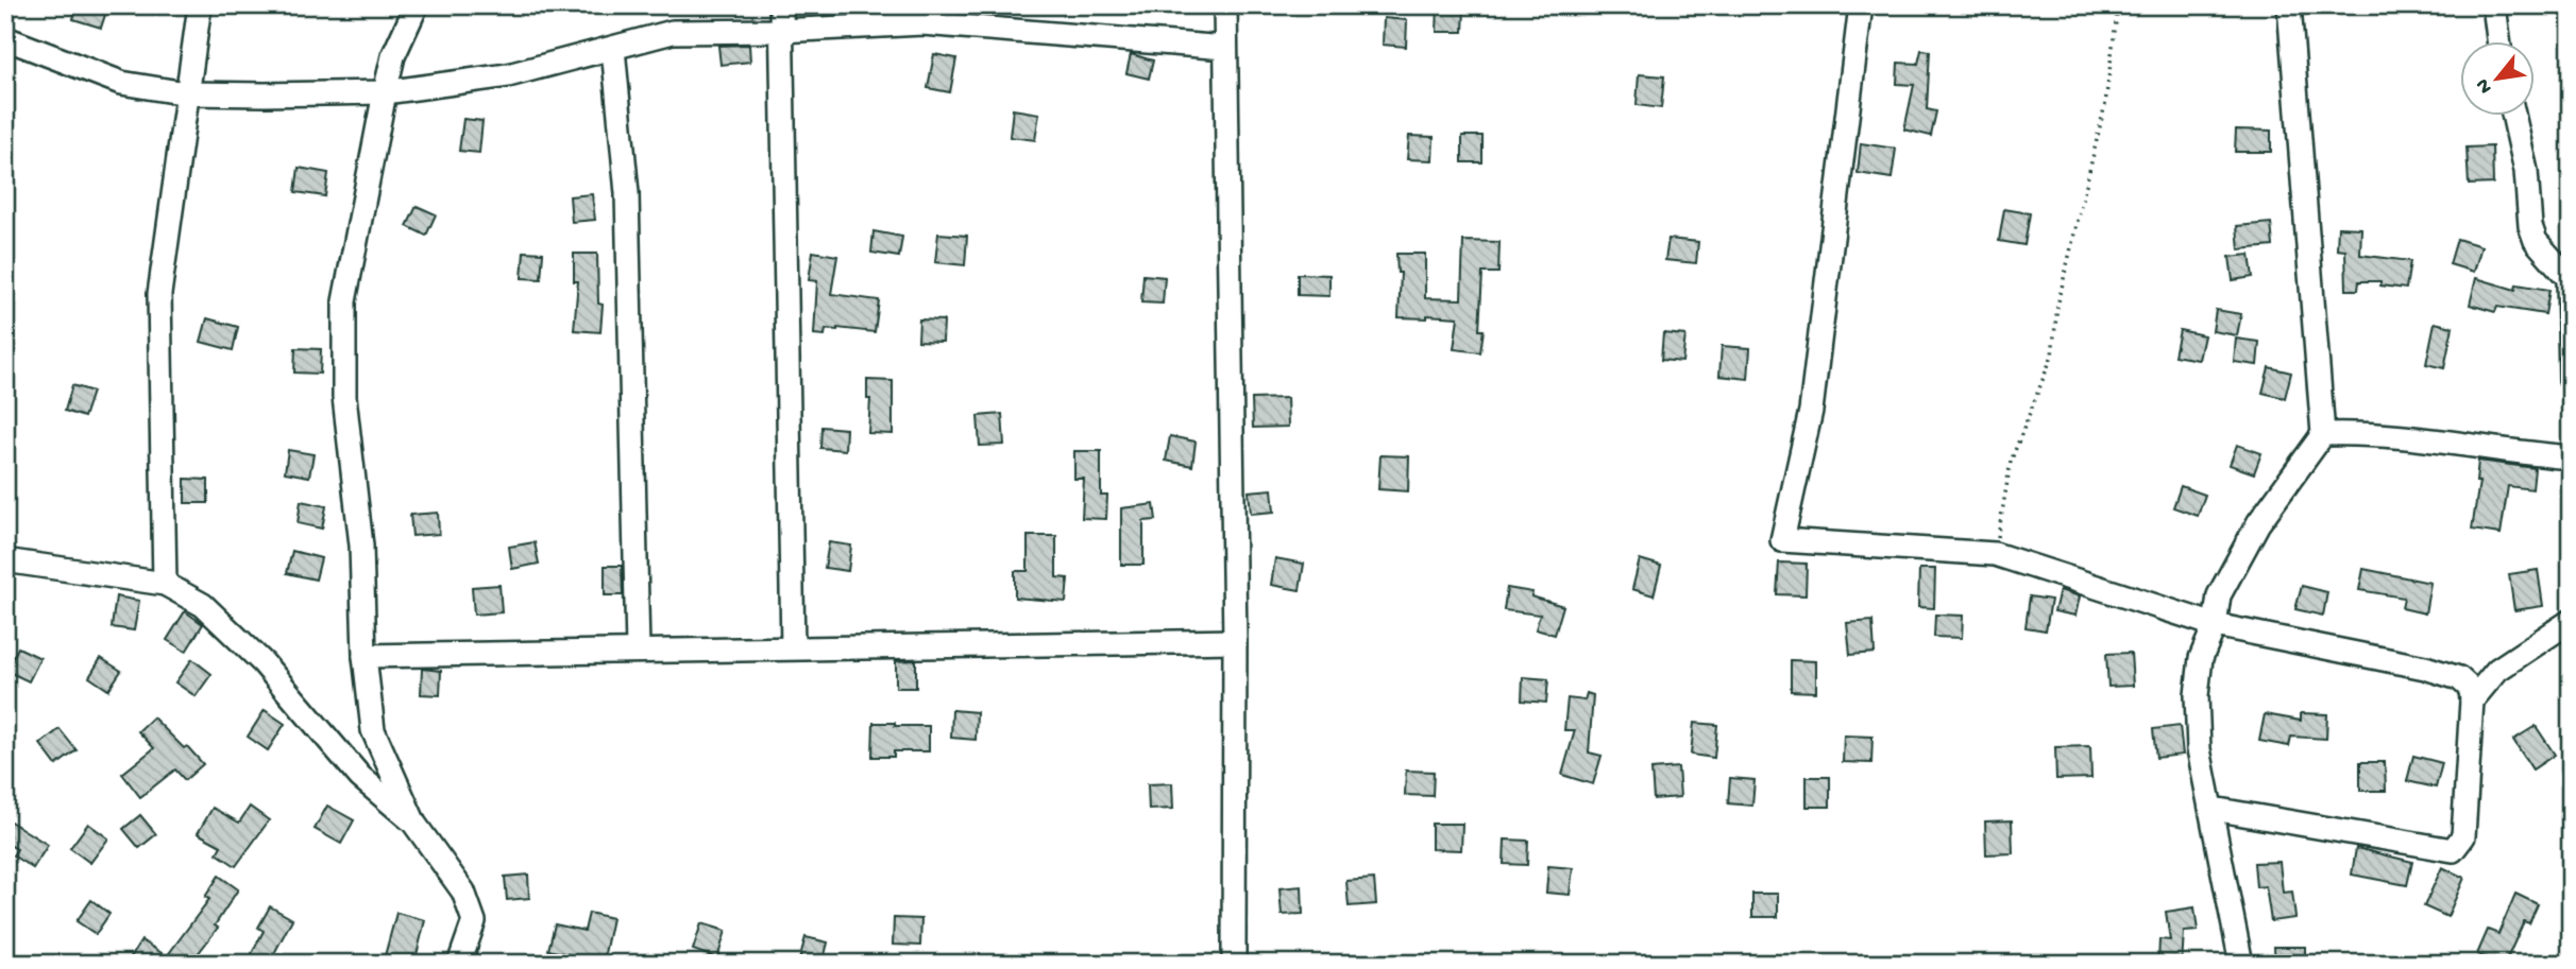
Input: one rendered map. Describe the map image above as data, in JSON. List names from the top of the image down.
{
  "north": "bottom left"
}
